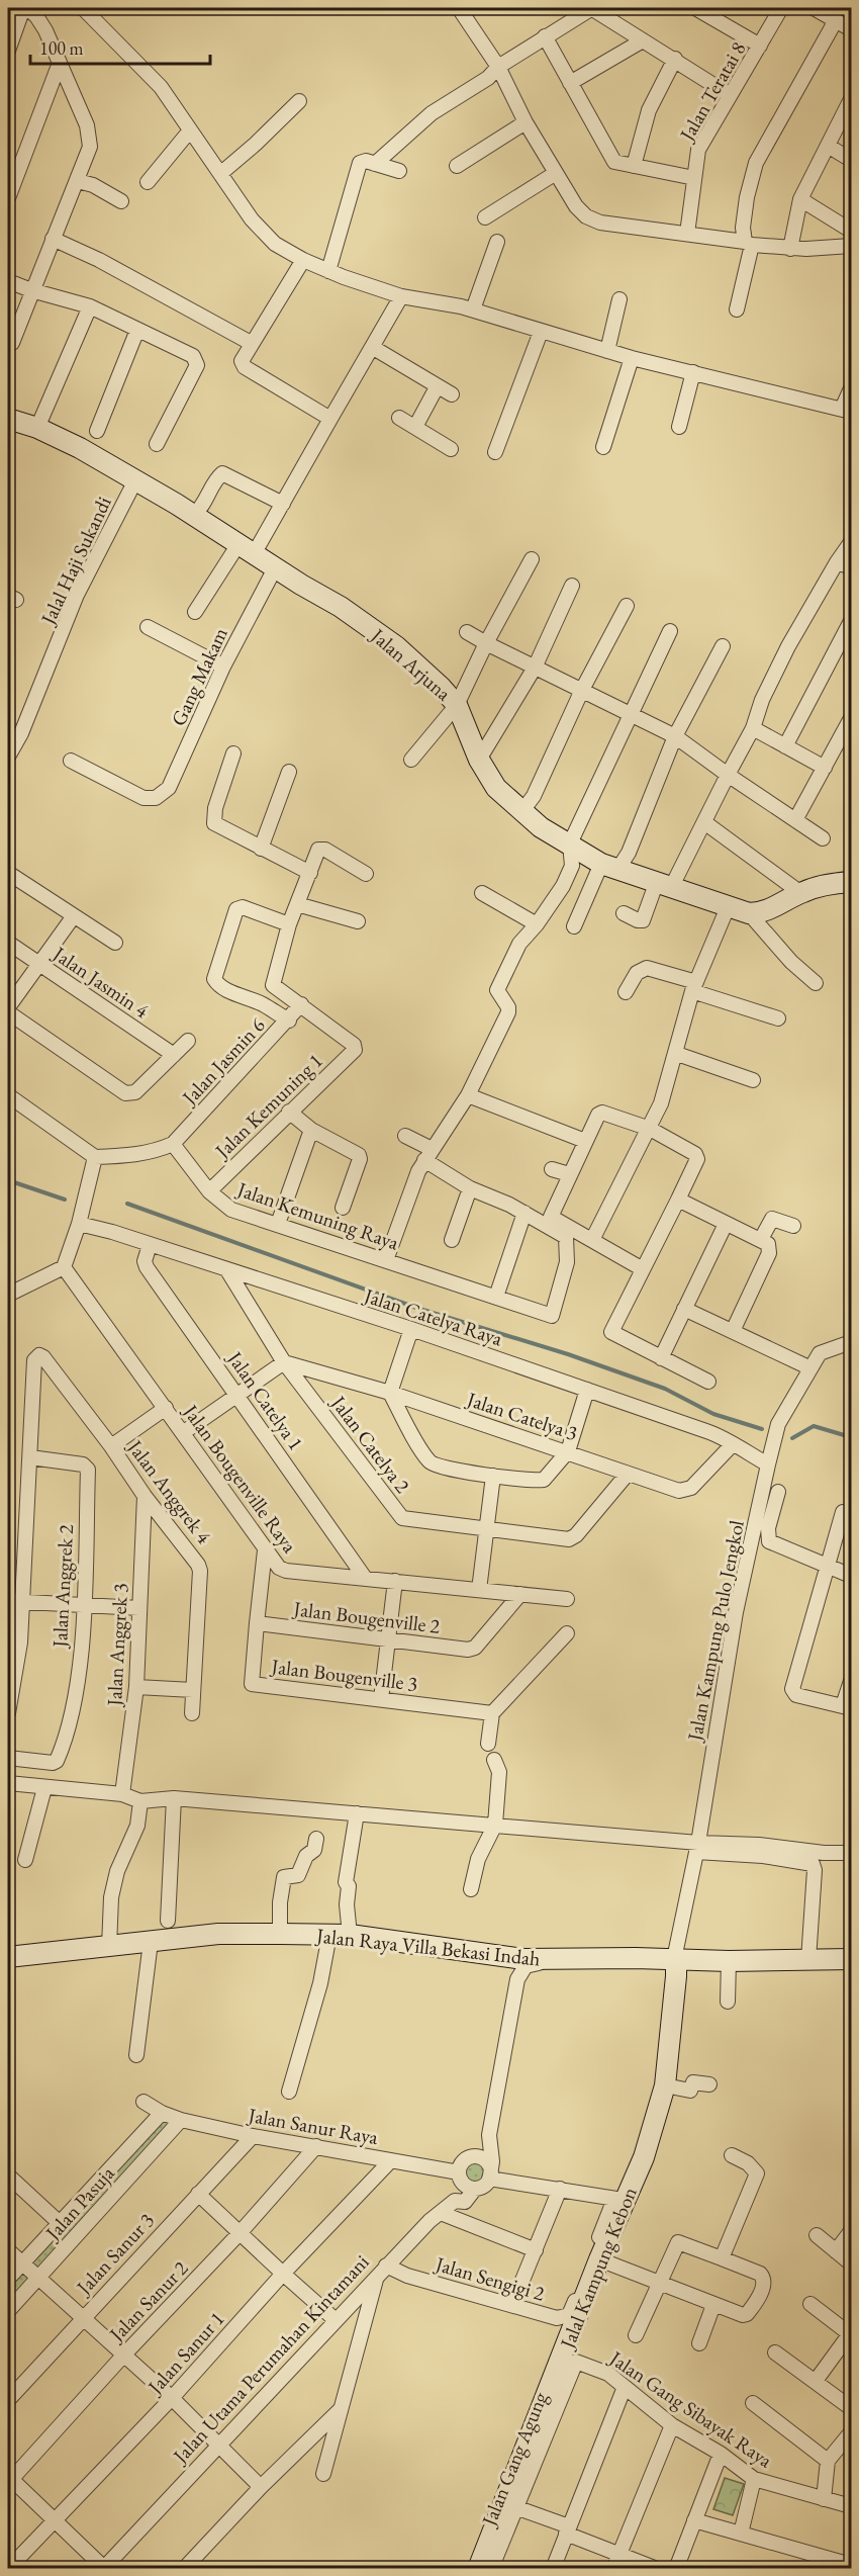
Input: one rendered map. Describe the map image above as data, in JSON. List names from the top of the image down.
{
  "streets": {
    "street": [
      "Jalan Teratai 8",
      "Jalal Haji Sukandi",
      "Jalan Arjuna",
      "Gang Makam",
      "Jalan Jasmin 4",
      "Jalan Jasmin 6",
      "Jalan Kemuning 1",
      "Jalan Kemuning Raya",
      "Jalan Catelya Raya",
      "Jalan Catelya 1",
      "Jalan Catelya 3",
      "Jalan Catelya 2",
      "Jalan Bougenville Raya",
      "Jalan Anggrek 4",
      "Jalan Anggrek 2",
      "Jalan Bougenville 2",
      "Jalan Kampung Pulo Jengkol",
      "Jalan Anggrek 3",
      "Jalan Bougenville 3",
      "Jalan Raya Villa Bekasi Indah",
      "Jalan Sanur Raya",
      "Jalan Pasuja",
      "Jalan Sanur 3",
      "Jalal Kampung Kebon",
      "Jalan Sengigi 2",
      "Jalan Sanur 2",
      "Jalan Sanur 1",
      "Jalan Utama Perumahan Kintamani",
      "Jalan Gang Sibayak Raya",
      "Jalan Gang Agung"
    ]
  },
  "crossings": [
    ["Jalal Haji Sukandi", "Jalan Arjuna"],
    ["Jalan Arjuna", "Gang Makam"],
    ["Jalan Jasmin 6", "Jalan Kemuning 1"],
    ["Jalan Jasmin 6", "Jalan Kemuning Raya"],
    ["Jalan Kemuning 1", "Jalan Kemuning Raya"],
    ["Jalan Catelya Raya", "Jalan Catelya 1"],
    ["Jalan Catelya Raya", "Jalan Catelya 3"],
    ["Jalan Catelya Raya", "Jalan Catelya 2"],
    ["Jalan Catelya Raya", "Jalan Kampung Pulo Jengkol"],
    ["Jalan Catelya 1", "Jalan Bougenville Raya"],
    ["Jalan Catelya 3", "Jalan Catelya 2"],
    ["Jalan Bougenville Raya", "Jalan Bougenville 2"],
    ["Jalan Anggrek 4", "Jalan Anggrek 2"],
    ["Jalan Anggrek 4", "Jalan Anggrek 3"],
    ["Jalan Bougenville 2", "Jalan Bougenville 3"],
    ["Jalan Kampung Pulo Jengkol", "Jalan Raya Villa Bekasi Indah"],
    ["Jalan Kampung Pulo Jengkol", "Jalal Kampung Kebon"],
    ["Jalan Raya Villa Bekasi Indah", "Jalal Kampung Kebon"],
    ["Jalan Sanur Raya", "Jalan Pasuja"],
    ["Jalan Sanur Raya", "Jalan Sanur 3"],
    ["Jalan Sanur Raya", "Jalan Sanur 2"],
    ["Jalan Sanur Raya", "Jalan Sanur 1"],
    ["Jalan Sanur Raya", "Jalan Utama Perumahan Kintamani"],
    ["Jalal Kampung Kebon", "Jalan Sengigi 2"],
    ["Jalan Sengigi 2", "Jalan Utama Perumahan Kintamani"],
    ["Jalan Gang Sibayak Raya", "Jalan Gang Agung"]
  ],
  "scale_bar": "100 m"
}
